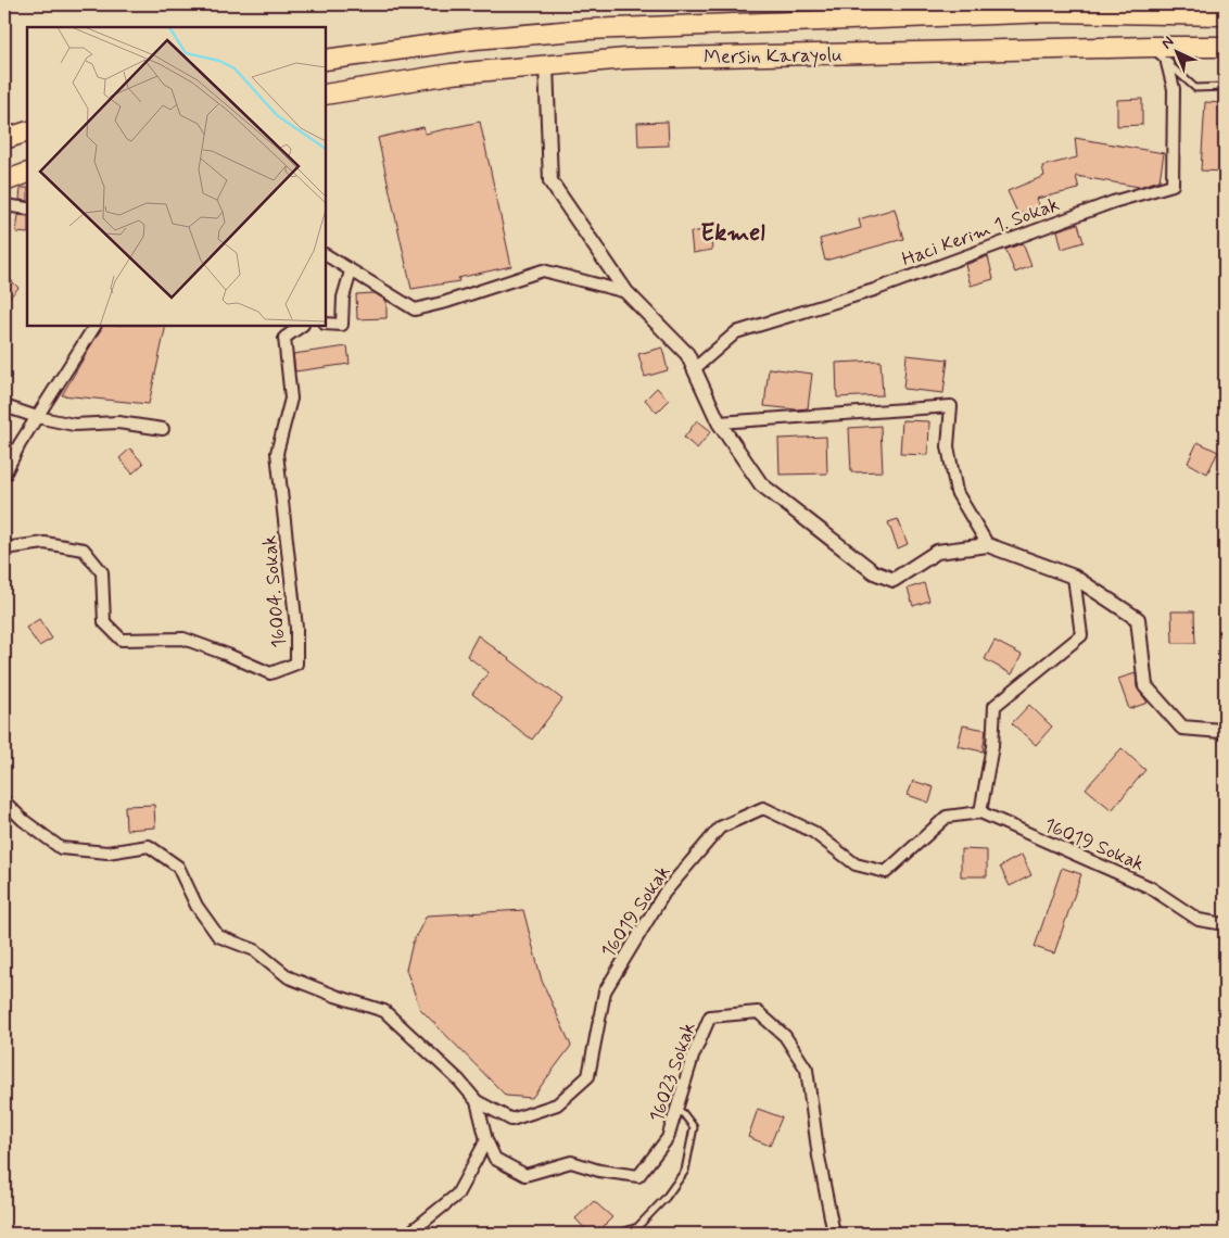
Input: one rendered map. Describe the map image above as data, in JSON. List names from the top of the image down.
{
  "streets": {
    "highway": ["Mersin Karayolu"],
    "street": [
      "Haci Kerim 1. Sokak",
      "16004. Sokak",
      "16019 Sokak",
      "16023 Sokak"
    ]
  },
  "crossings": [
    ["16019 Sokak", "16023 Sokak"]
  ],
  "districts": ["Ekmel"],
  "north": "top left"
}
